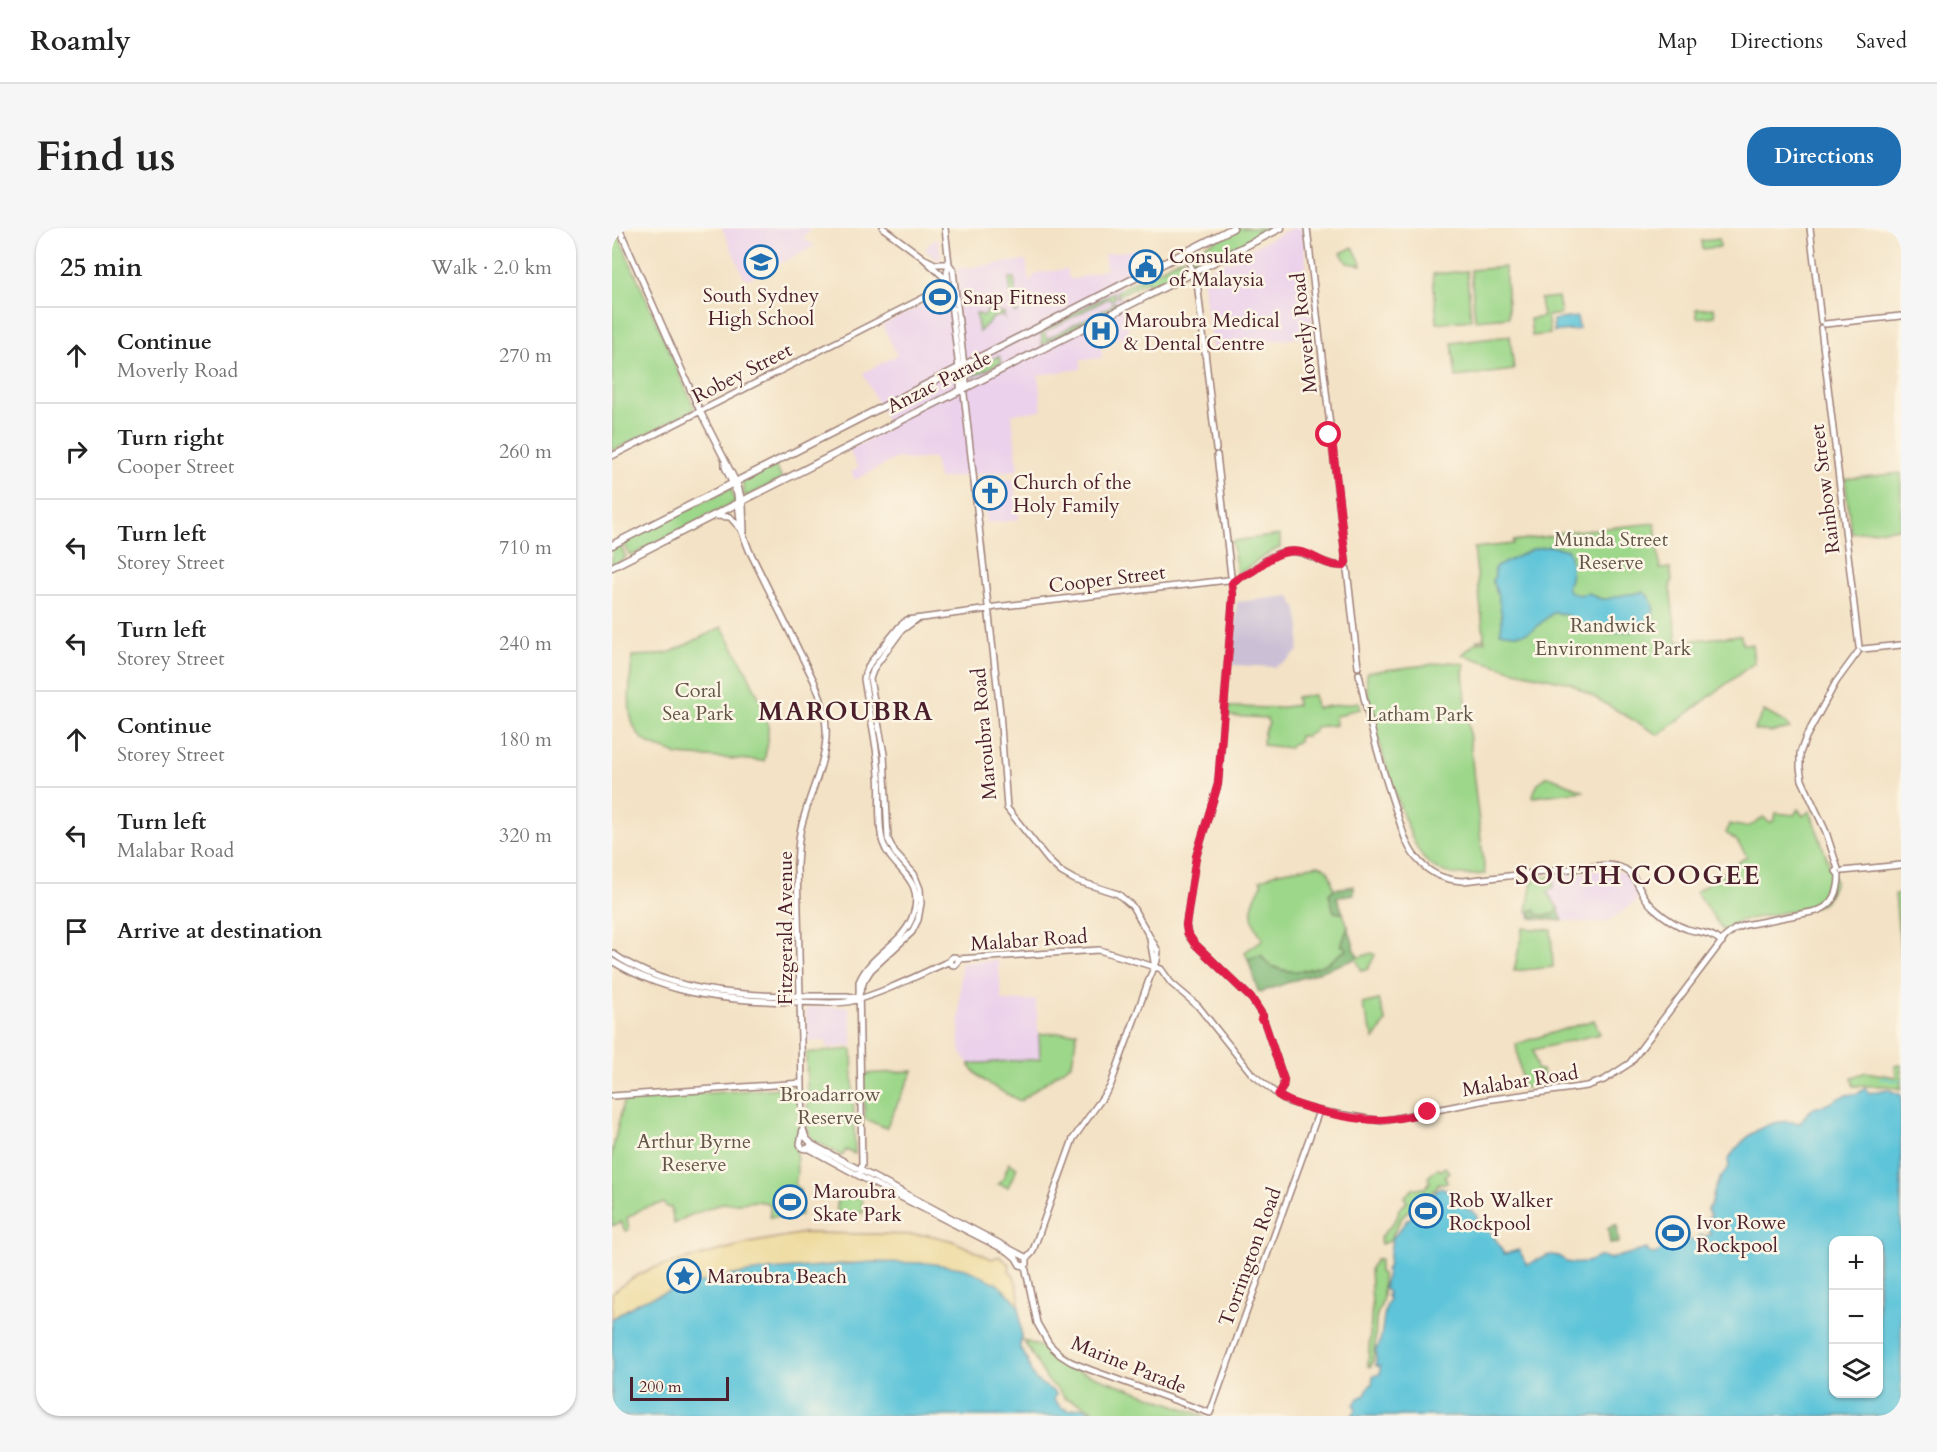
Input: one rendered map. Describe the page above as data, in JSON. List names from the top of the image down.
{
  "streets": {
    "main road": ["Anzac Parade", "Maroubra Road"],
    "street": [
      "Moverly Road",
      "Robey Street",
      "Rainbow Street",
      "Cooper Street",
      "Fitzgerald Avenue",
      "Malabar Road",
      "Torrington Road",
      "Marine Parade"
    ]
  },
  "crossings": [
    ["Moverly Road", "Cooper Street"],
    ["Robey Street", "Maroubra Road"],
    ["Robey Street", "Fitzgerald Avenue"],
    ["Anzac Parade", "Maroubra Road"],
    ["Anzac Parade", "Fitzgerald Avenue"],
    ["Cooper Street", "Maroubra Road"],
    ["Cooper Street", "Malabar Road"],
    ["Maroubra Road", "Malabar Road"],
    ["Fitzgerald Avenue", "Malabar Road"],
    ["Malabar Road", "Torrington Road"],
    ["Torrington Road", "Marine Parade"]
  ],
  "districts": ["MAROUBRA", "SOUTH COOGEE"],
  "parks": [
    "Munda Street Reserve",
    "Randwick Environment Park",
    "Coral Sea Park",
    "Latham Park",
    "Broadarrow Reserve",
    "Arthur Byrne Reserve"
  ],
  "places": {
    "school or university": ["South Sydney High School"],
    "public building": ["Consulate of Malaysia"],
    "sports": [
      "Snap Fitness",
      "Maroubra Skate Park",
      "Rob Walker Rockpool",
      "Ivor Rowe Rockpool"
    ],
    "hospital": ["Maroubra Medical & Dental Centre"],
    "church": ["Church of the Holy Family"],
    "place": ["Maroubra Beach"]
  },
  "scale_bar": "200 m",
  "page": {
    "header": "Roamly",
    "nav": ["Map", "Directions", "Saved"],
    "buttons": "Directions",
    "title": "Find us",
    "heading": ["25 min", "Walk · 2.0 km"],
    "list": [
      ["Continue", "Moverly Road", "270 m"],
      ["Turn right", "Cooper Street", "260 m"],
      ["Turn left", "Storey Street", "710 m"],
      ["Turn left", "Storey Street", "240 m"],
      ["Continue", "Storey Street", "180 m"],
      ["Turn left", "Malabar Road", "320 m"],
      "Arrive at destination"
    ],
    "map_buttons": ["+", "−"],
    "scale": "200 m"
  }
}
